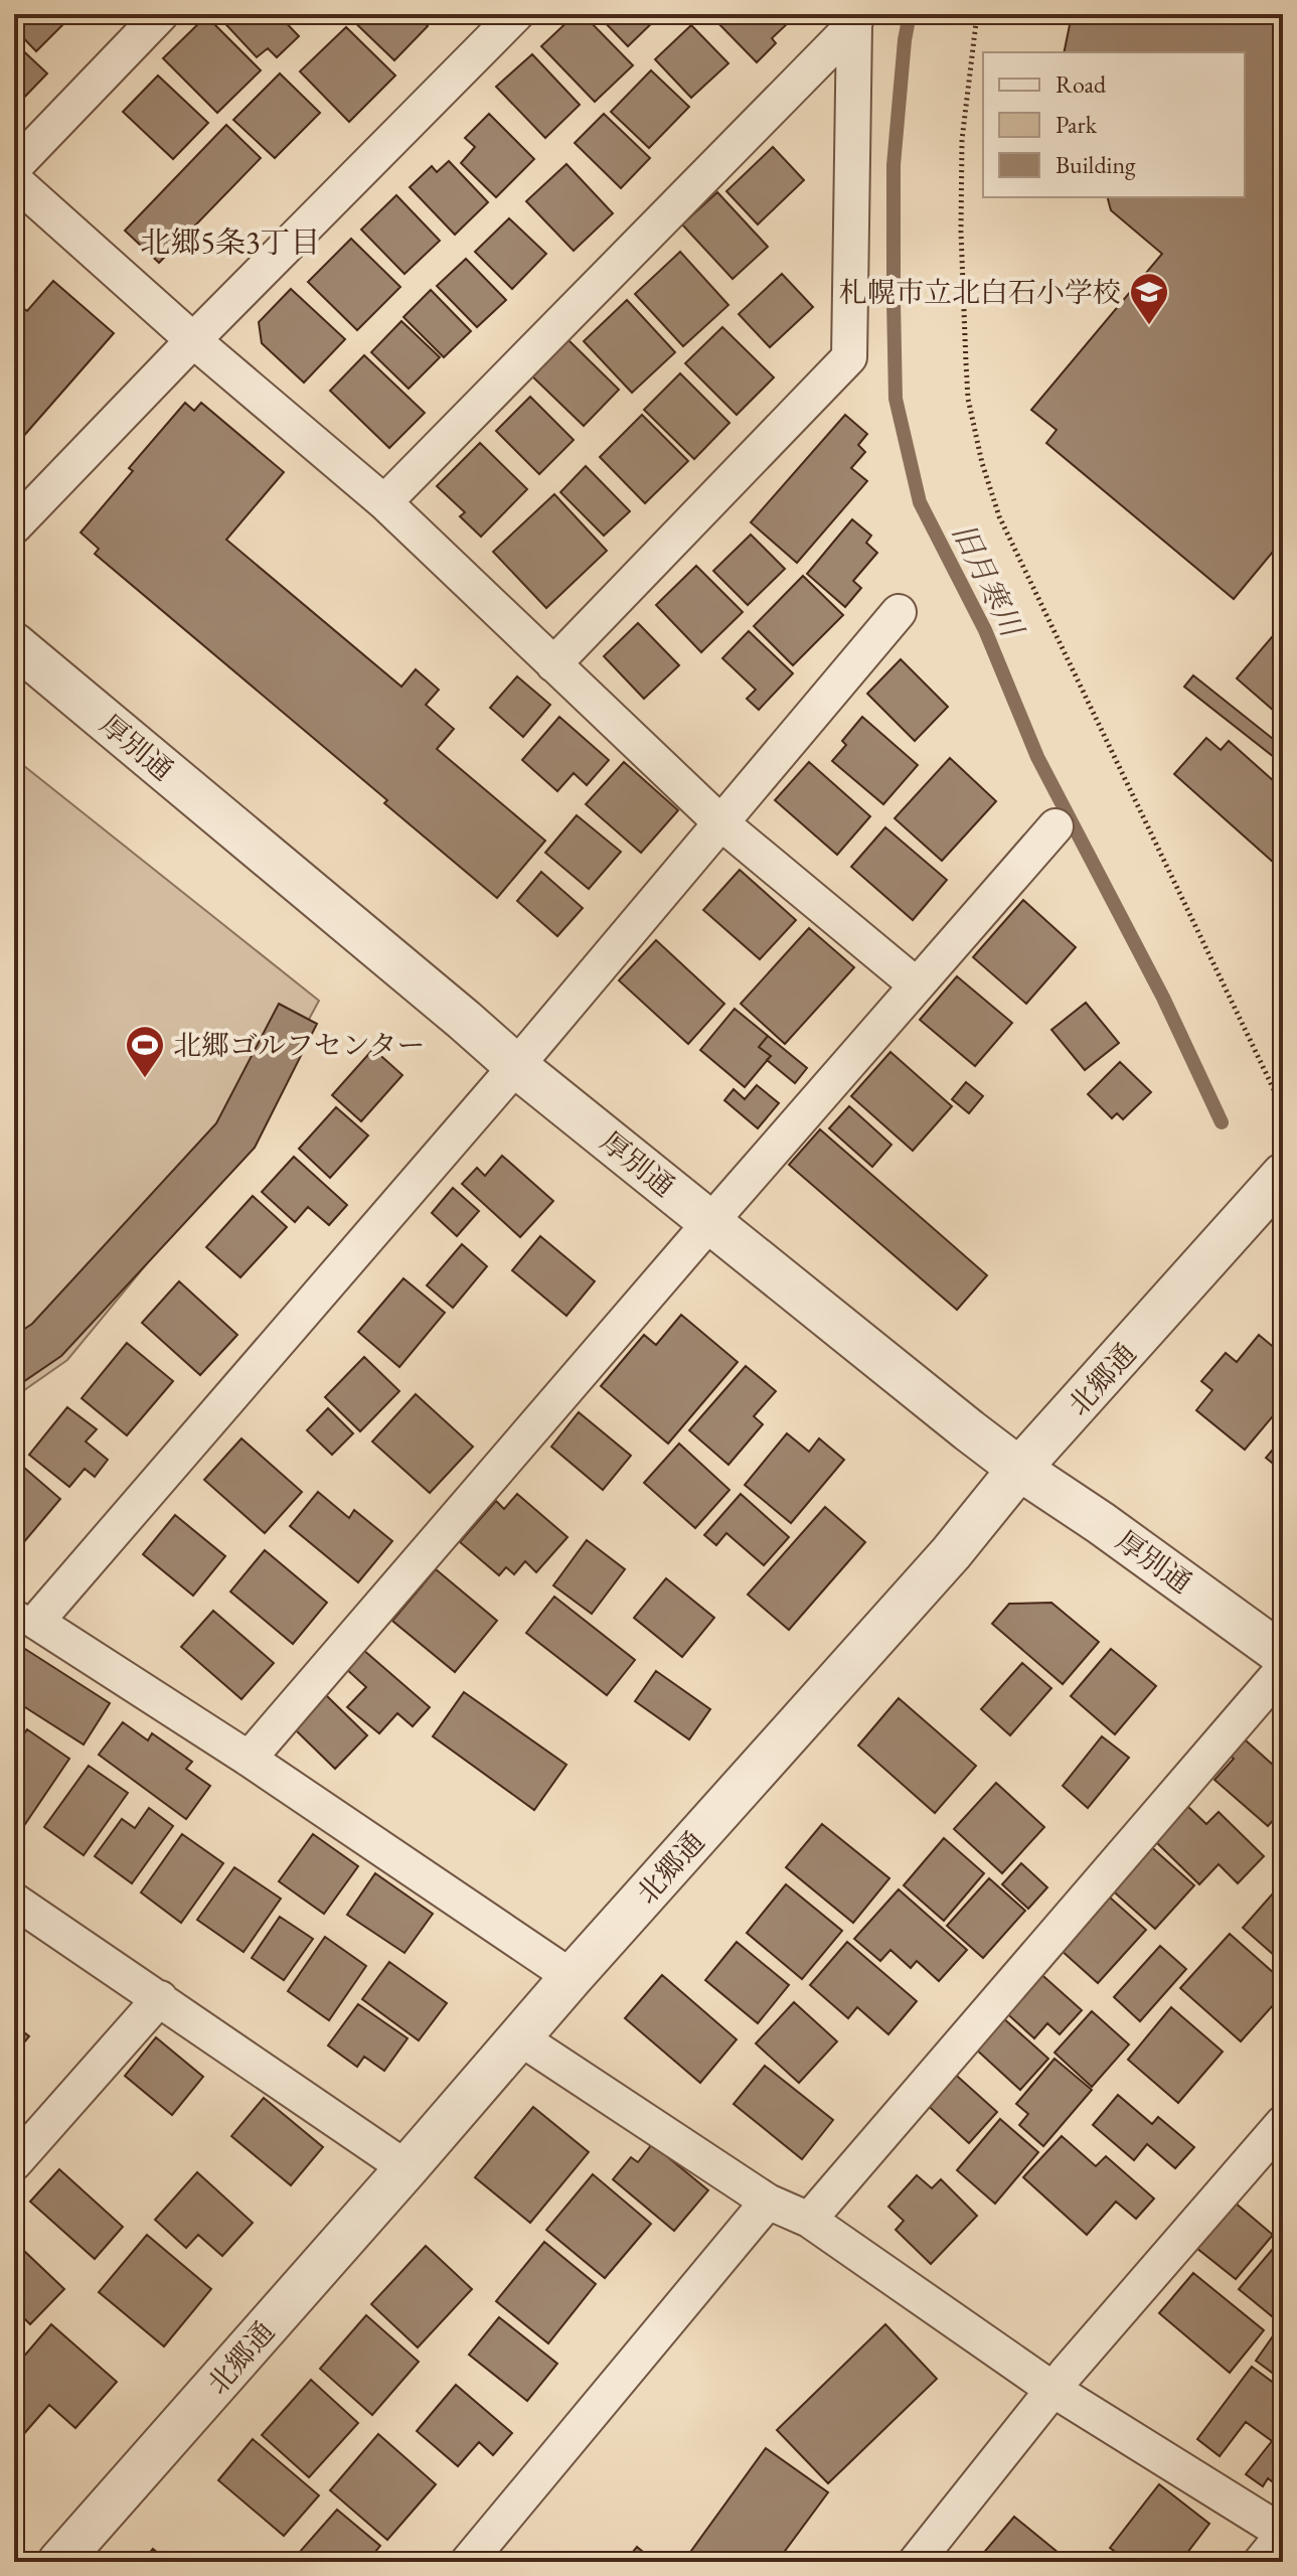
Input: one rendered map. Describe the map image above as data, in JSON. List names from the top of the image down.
{
  "streets": {
    "street": ["厚別通", "北郷通"]
  },
  "crossings": [
    ["厚別通", "北郷通"]
  ],
  "districts": ["北郷5条3丁目"],
  "water": ["旧月寒川"],
  "places": {
    "school or university": ["札幌市立北白石小学校"],
    "sports": ["北郷ゴルフセンター"]
  },
  "legend": ["Road", "Park", "Building"]
}
